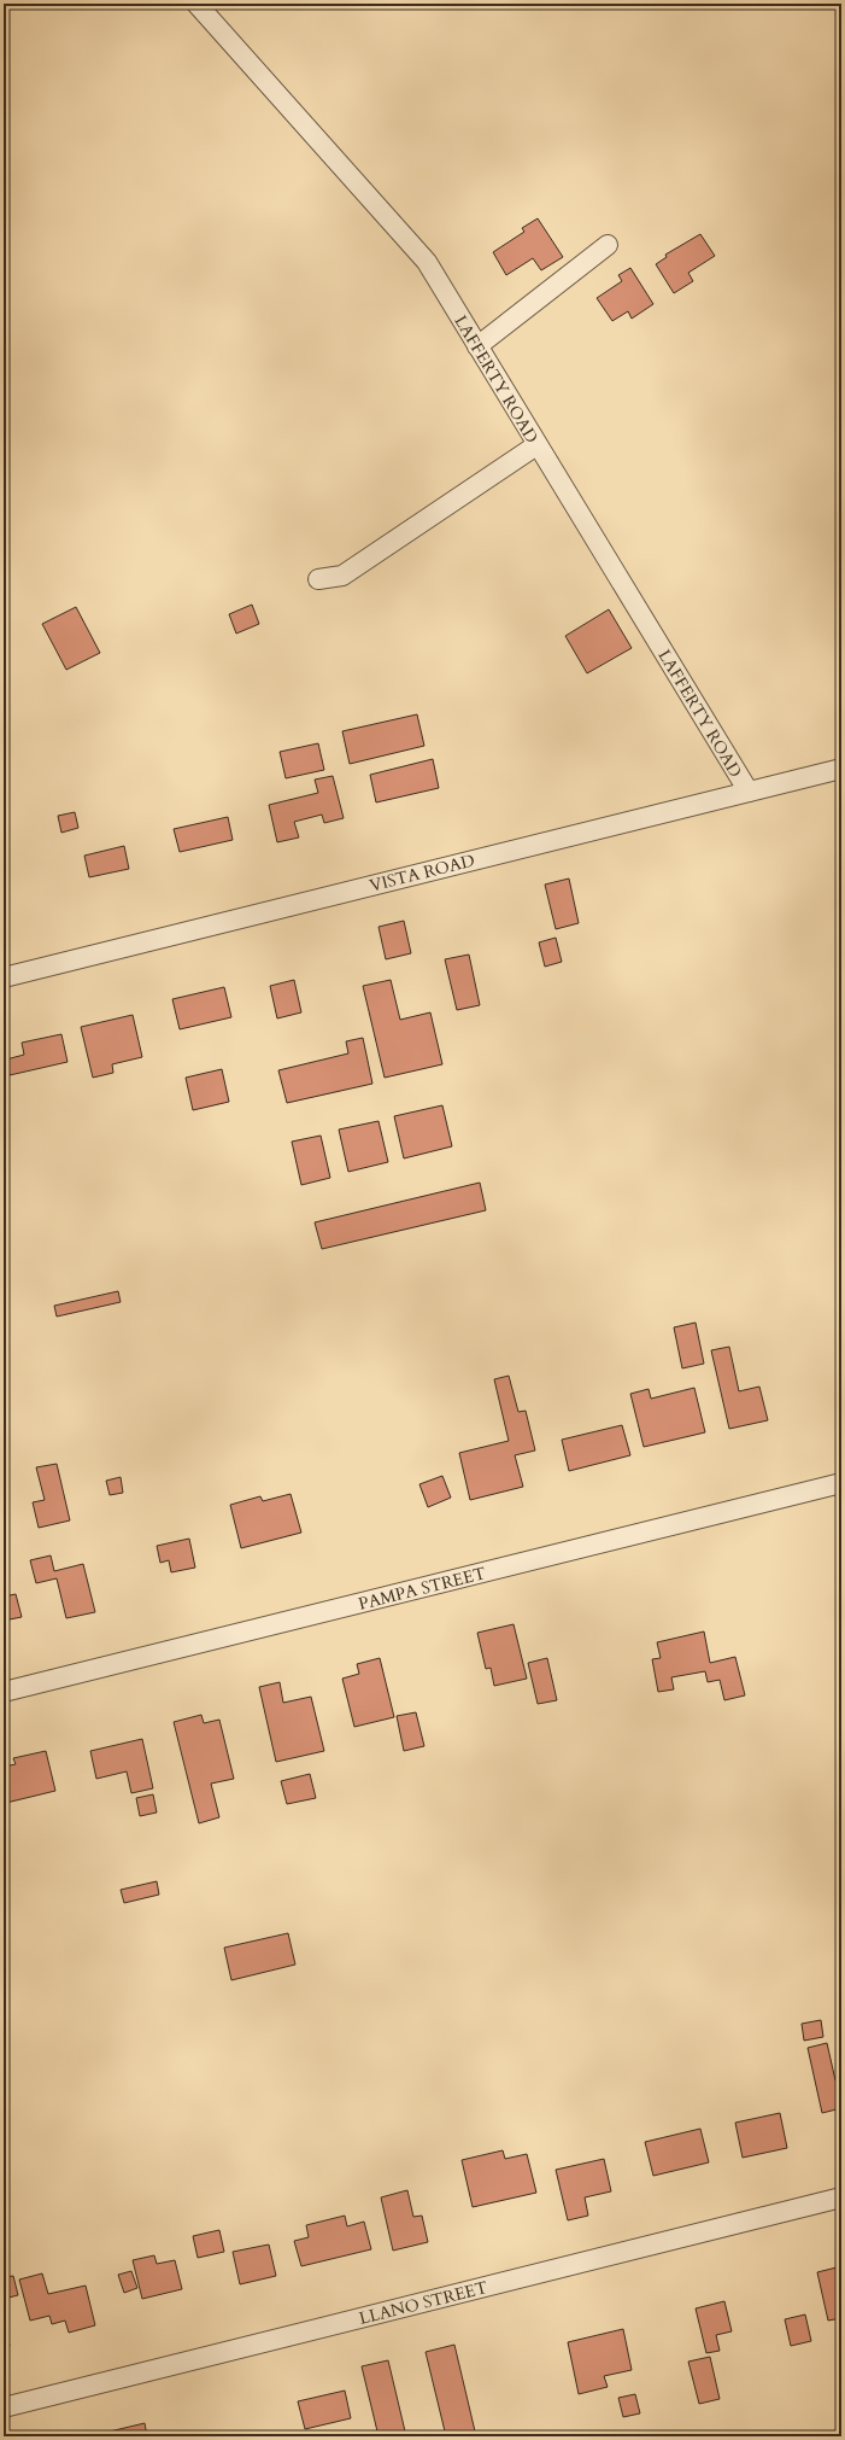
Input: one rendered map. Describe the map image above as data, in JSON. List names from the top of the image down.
{
  "streets": {
    "street": [
      "LAFFERTY ROAD",
      "VISTA ROAD",
      "PAMPA STREET",
      "LLANO STREET"
    ]
  },
  "crossings": [
    ["LAFFERTY ROAD", "VISTA ROAD"]
  ]
}
